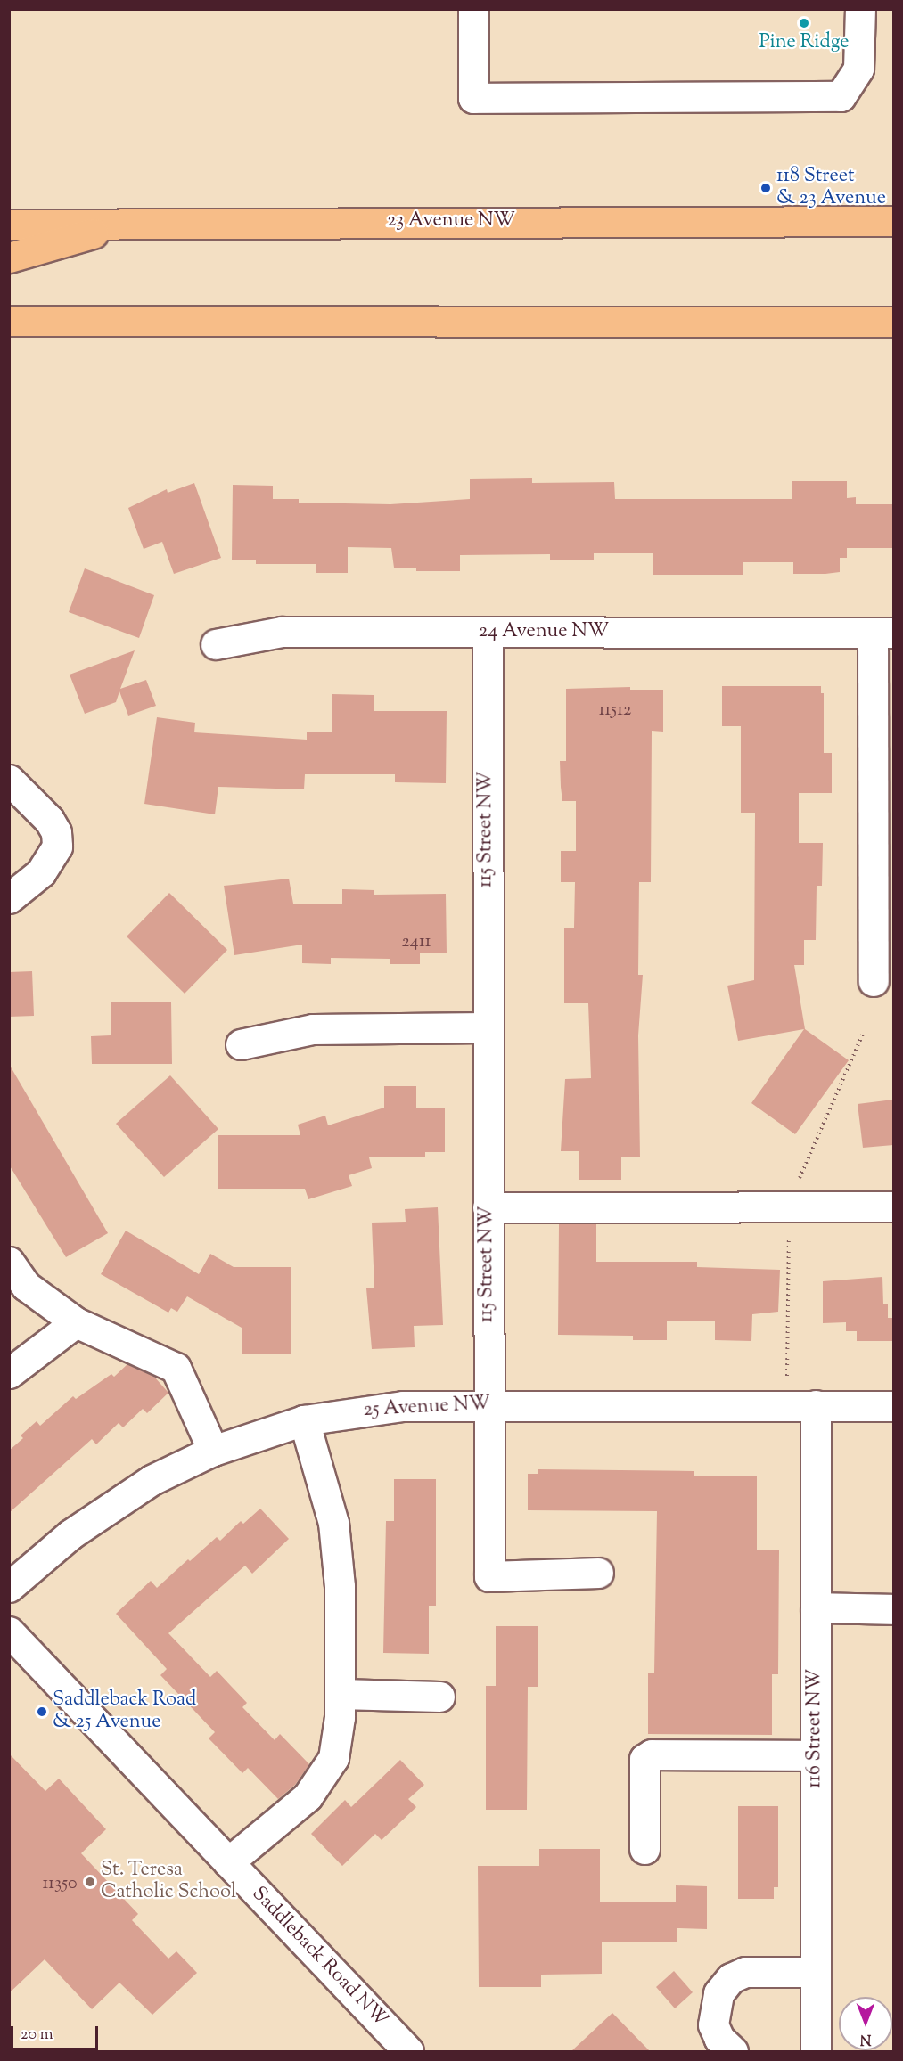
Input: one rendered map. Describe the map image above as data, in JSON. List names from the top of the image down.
{
  "streets": {
    "main road": ["23 Avenue NW"],
    "street": [
      "24 Avenue NW",
      "115 Street NW",
      "25 Avenue NW",
      "116 Street NW",
      "Saddleback Road NW"
    ]
  },
  "crossings": [
    ["24 Avenue NW", "115 Street NW"],
    ["115 Street NW", "25 Avenue NW"],
    ["25 Avenue NW", "116 Street NW"]
  ],
  "places": [
    "Pine Ridge",
    "118 Street & 23 Avenue",
    "Saddleback Road & 25 Avenue",
    "St. Teresa Catholic School"
  ],
  "house_numbers": ["11512", "2411", "11350"],
  "scale_bar": "20 m",
  "north": "bottom"
}
